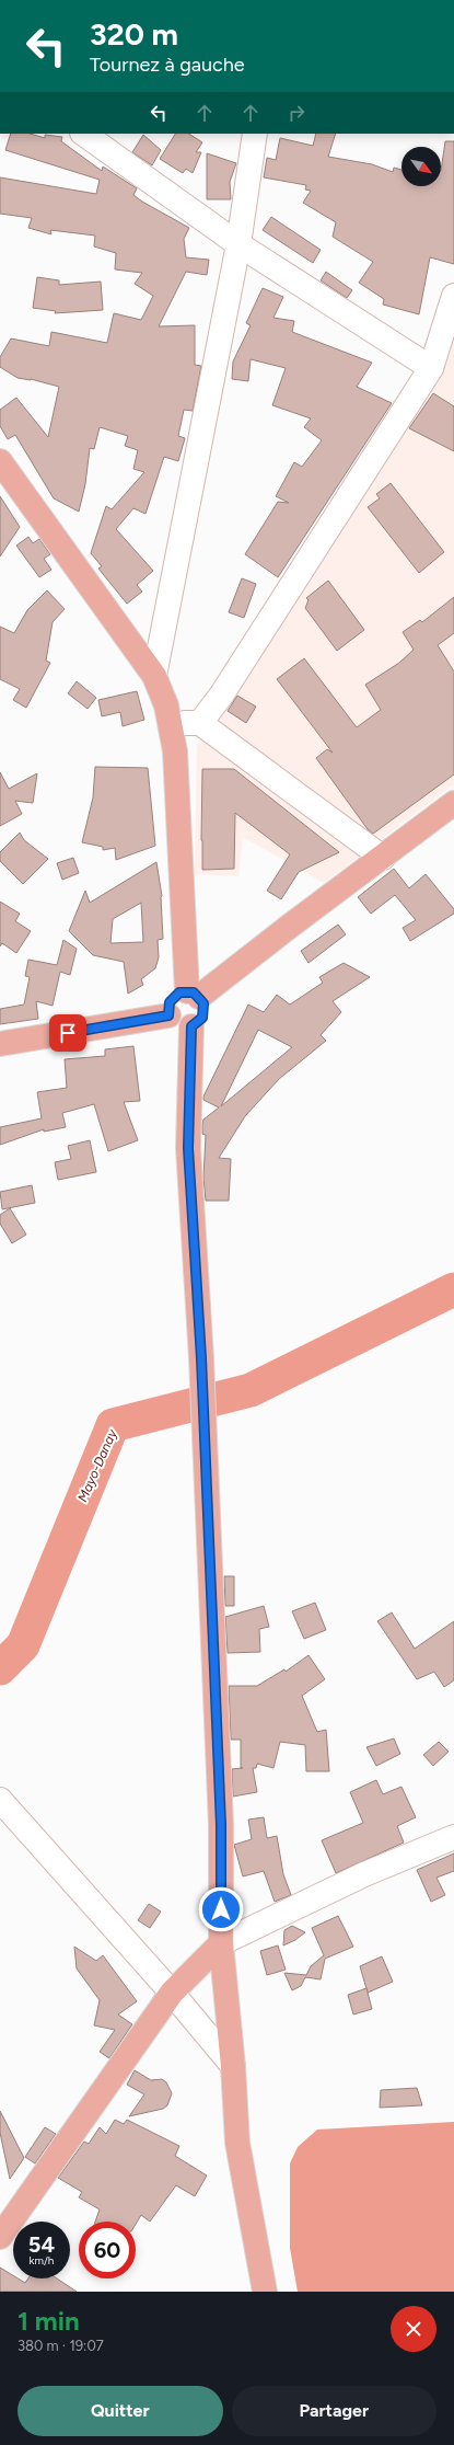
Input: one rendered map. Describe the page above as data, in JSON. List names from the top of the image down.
{
  "water": ["Mayo-Danay"],
  "north": "bottom right",
  "page": {
    "turn": ["320 m", "Tournez à gauche"],
    "speed": "54 km/h",
    "limit": "60",
    "heading": ["1 min", "380 m · 19:07"],
    "buttons": ["Quitter", "Partager"]
  }
}
